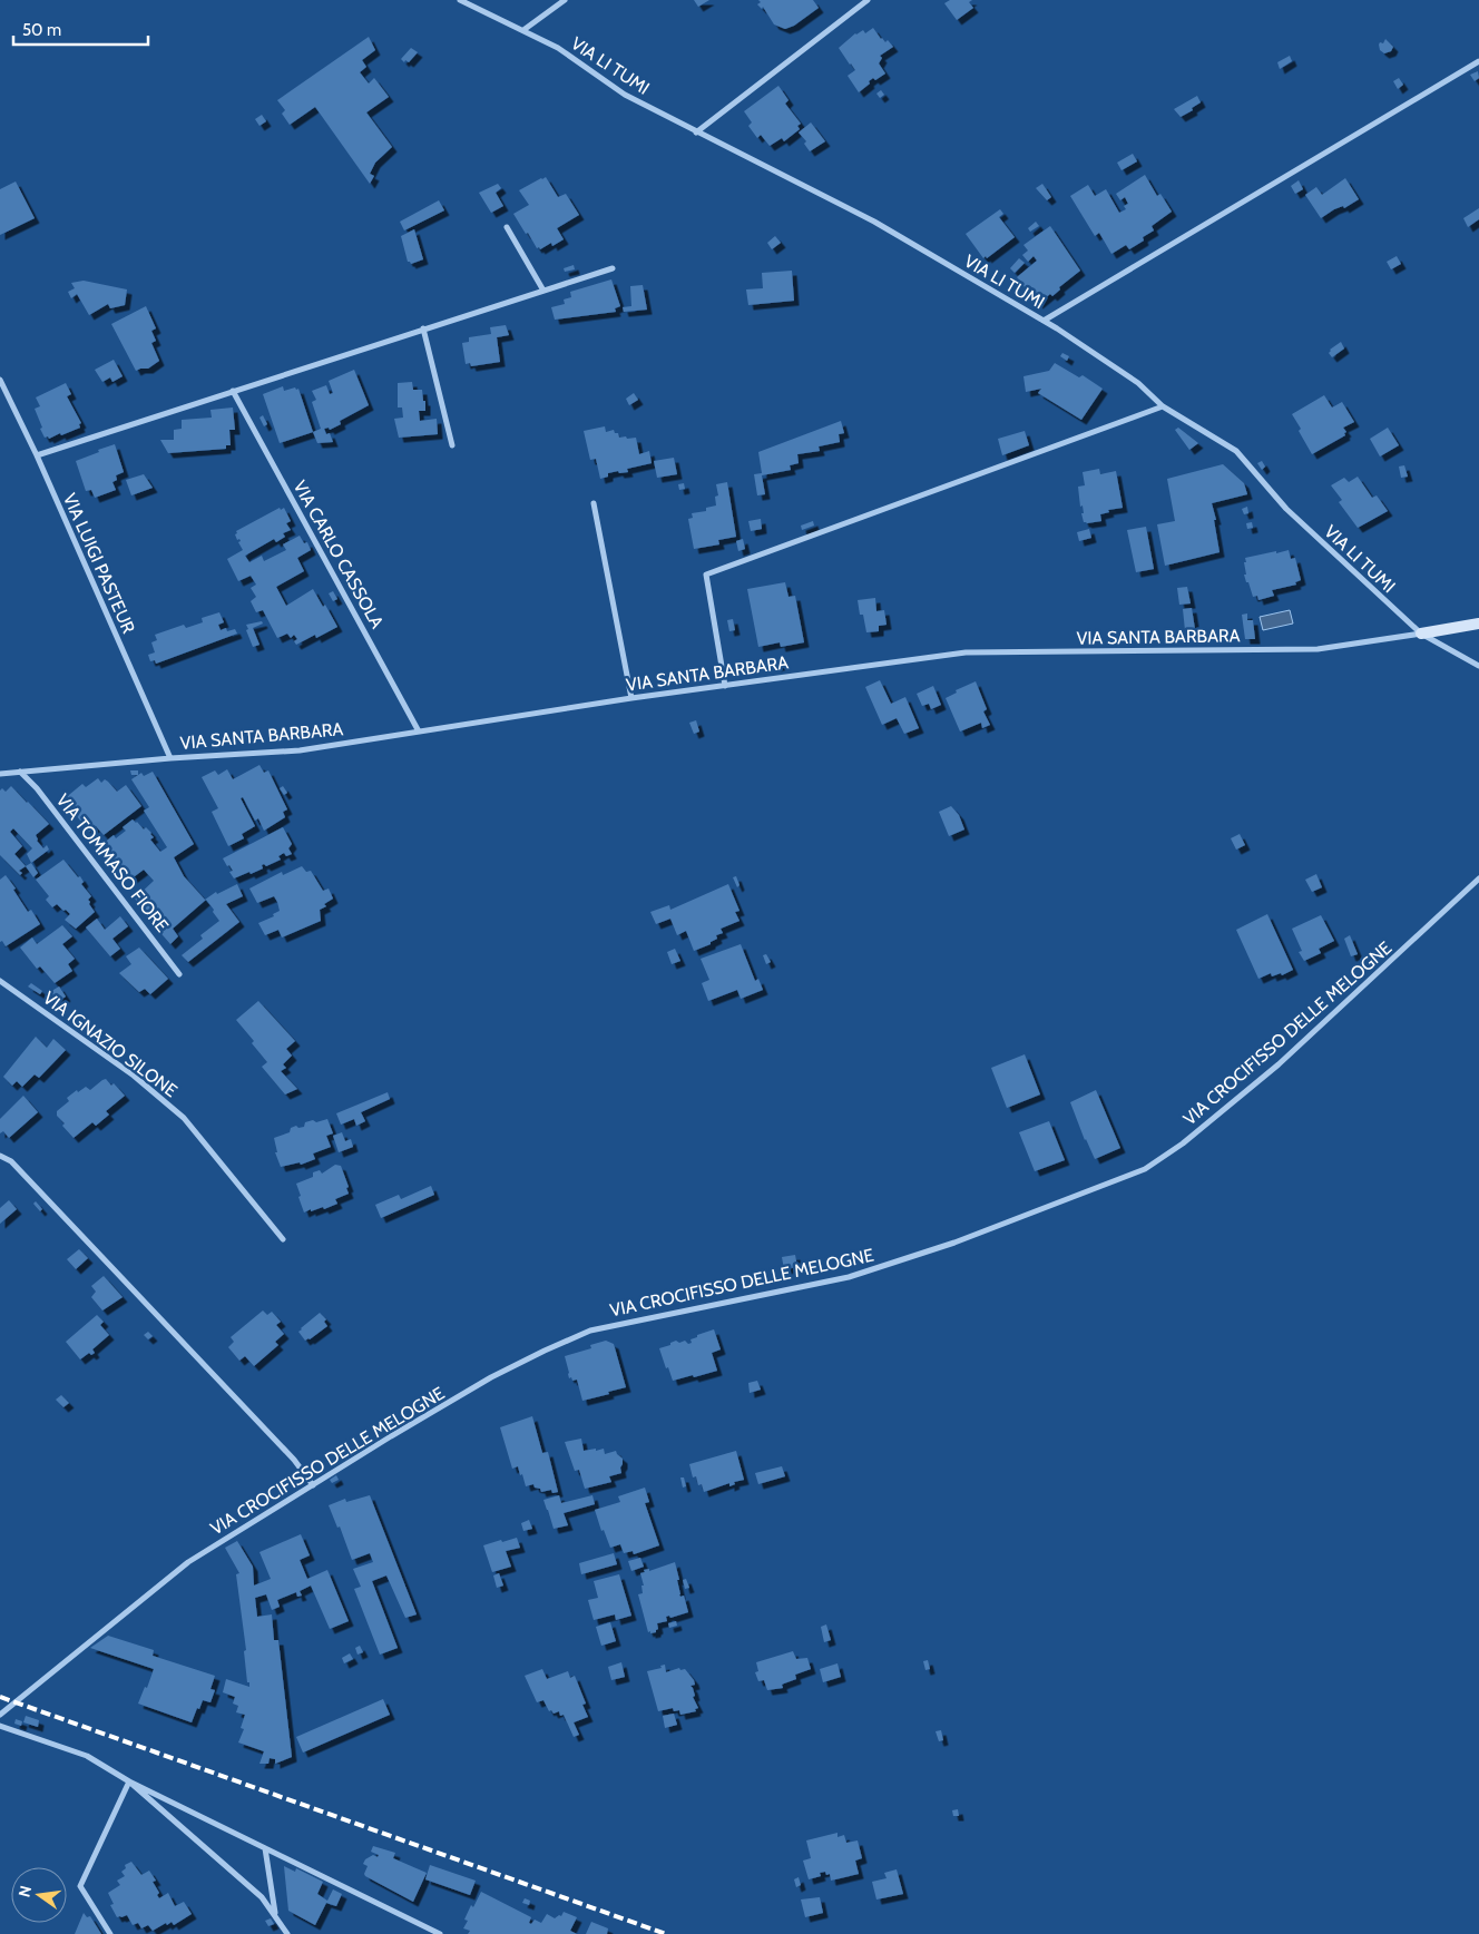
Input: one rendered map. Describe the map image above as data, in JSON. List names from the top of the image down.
{
  "streets": {
    "street": [
      "VIA LI TUMI",
      "VIA CARLO CASSOLA",
      "VIA LUIGI PASTEUR",
      "VIA SANTA BARBARA",
      "VIA TOMMASO FIORE",
      "VIA CROCIFISSO DELLE MELOGNE",
      "VIA IGNAZIO SILONE"
    ]
  },
  "crossings": [
    ["VIA LI TUMI", "VIA SANTA BARBARA"],
    ["VIA CARLO CASSOLA", "VIA SANTA BARBARA"],
    ["VIA LUIGI PASTEUR", "VIA SANTA BARBARA"],
    ["VIA SANTA BARBARA", "VIA TOMMASO FIORE"]
  ],
  "scale_bar": "50 m",
  "north": "left"
}
